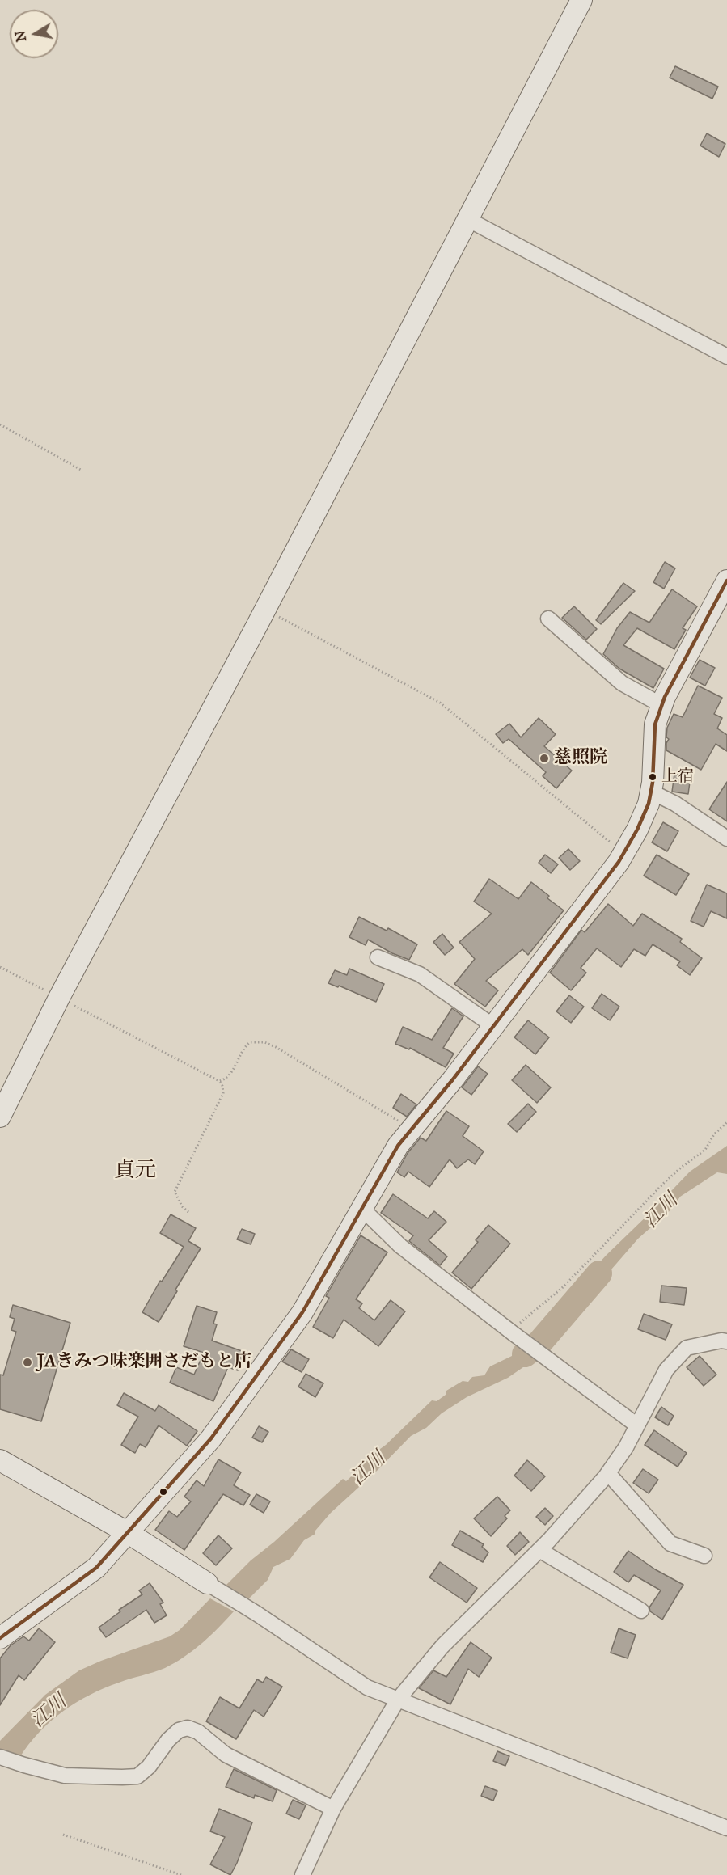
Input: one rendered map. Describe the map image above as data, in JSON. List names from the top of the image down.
{
  "districts": ["貞元"],
  "water": ["江川"],
  "places": ["慈照院", "上宿", "JAきみつ味楽囲さだもと店"],
  "north": "left"
}
